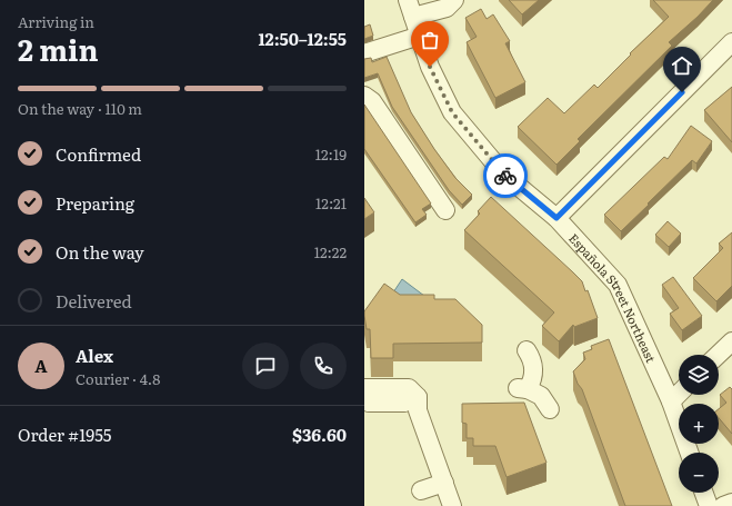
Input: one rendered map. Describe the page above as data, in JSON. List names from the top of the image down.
{
  "streets": {
    "street": ["Española Street Northeast"]
  },
  "page": {
    "heading": ["2 min", "Arriving in", "12:50–12:55"],
    "panel": [
      "Alex",
      "Courier · 4.8",
      "Order #1955",
      "$36.60"
    ],
    "bar": "On the way · 110 m",
    "list": [
      ["Confirmed", "12:19"],
      ["Preparing", "12:21"],
      ["On the way", "12:22"],
      "Delivered"
    ],
    "round": "A",
    "map_buttons": ["+", "−"]
  }
}
